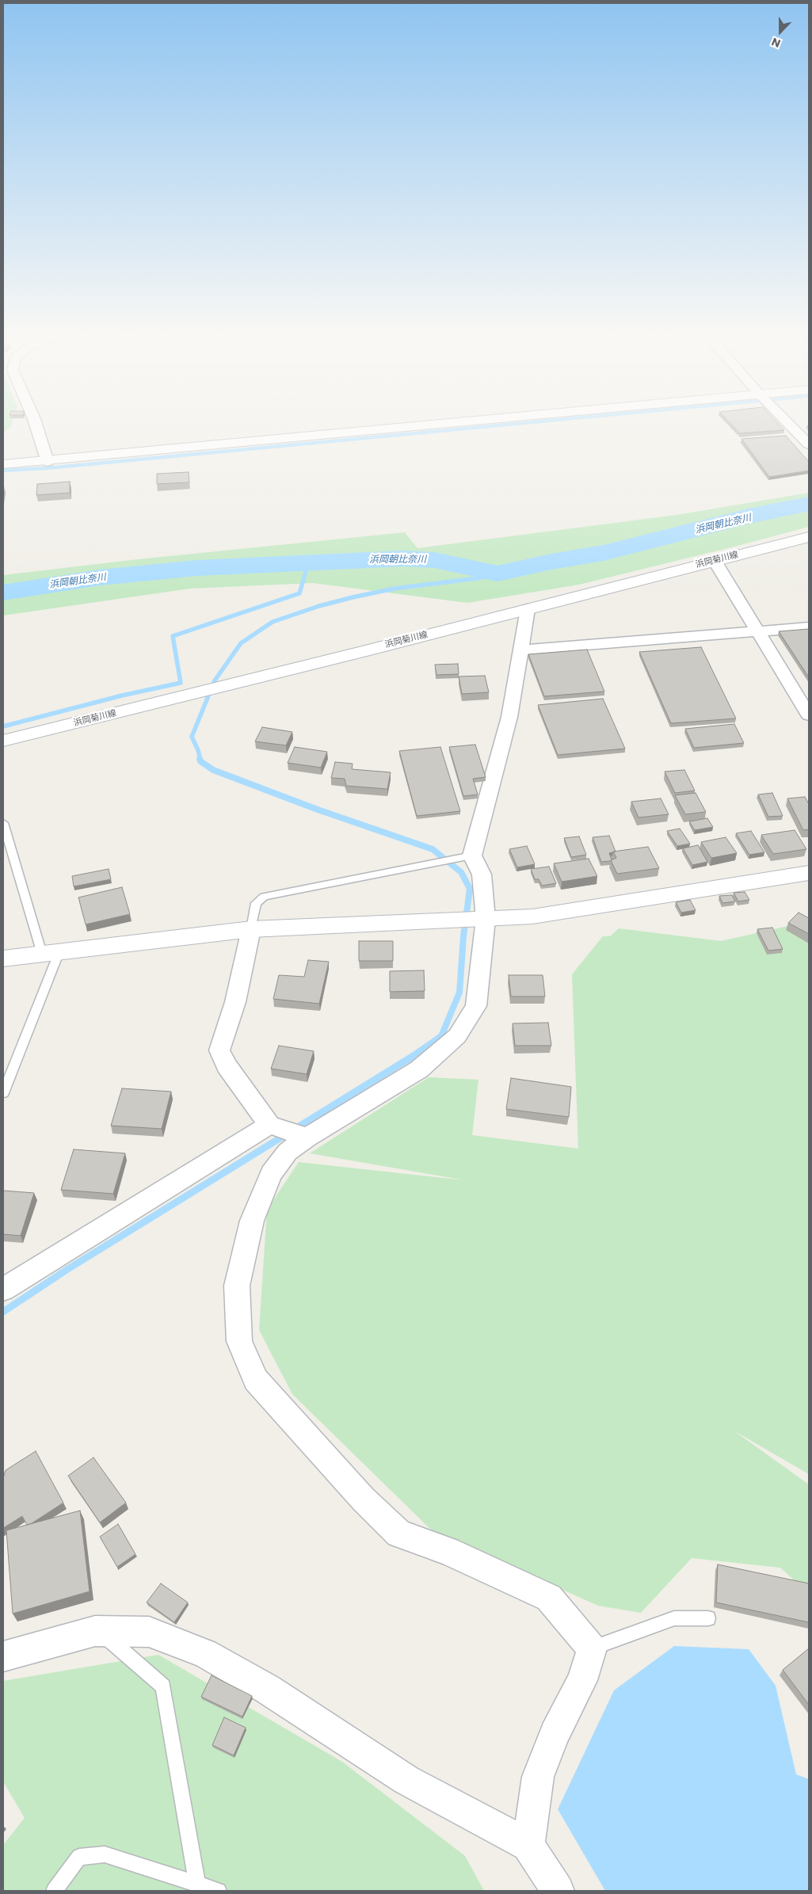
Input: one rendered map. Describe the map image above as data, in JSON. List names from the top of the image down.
{
  "streets": {
    "street": ["浜岡菊川線"]
  },
  "water": ["浜岡朝比奈川"],
  "north": "bottom"
}
